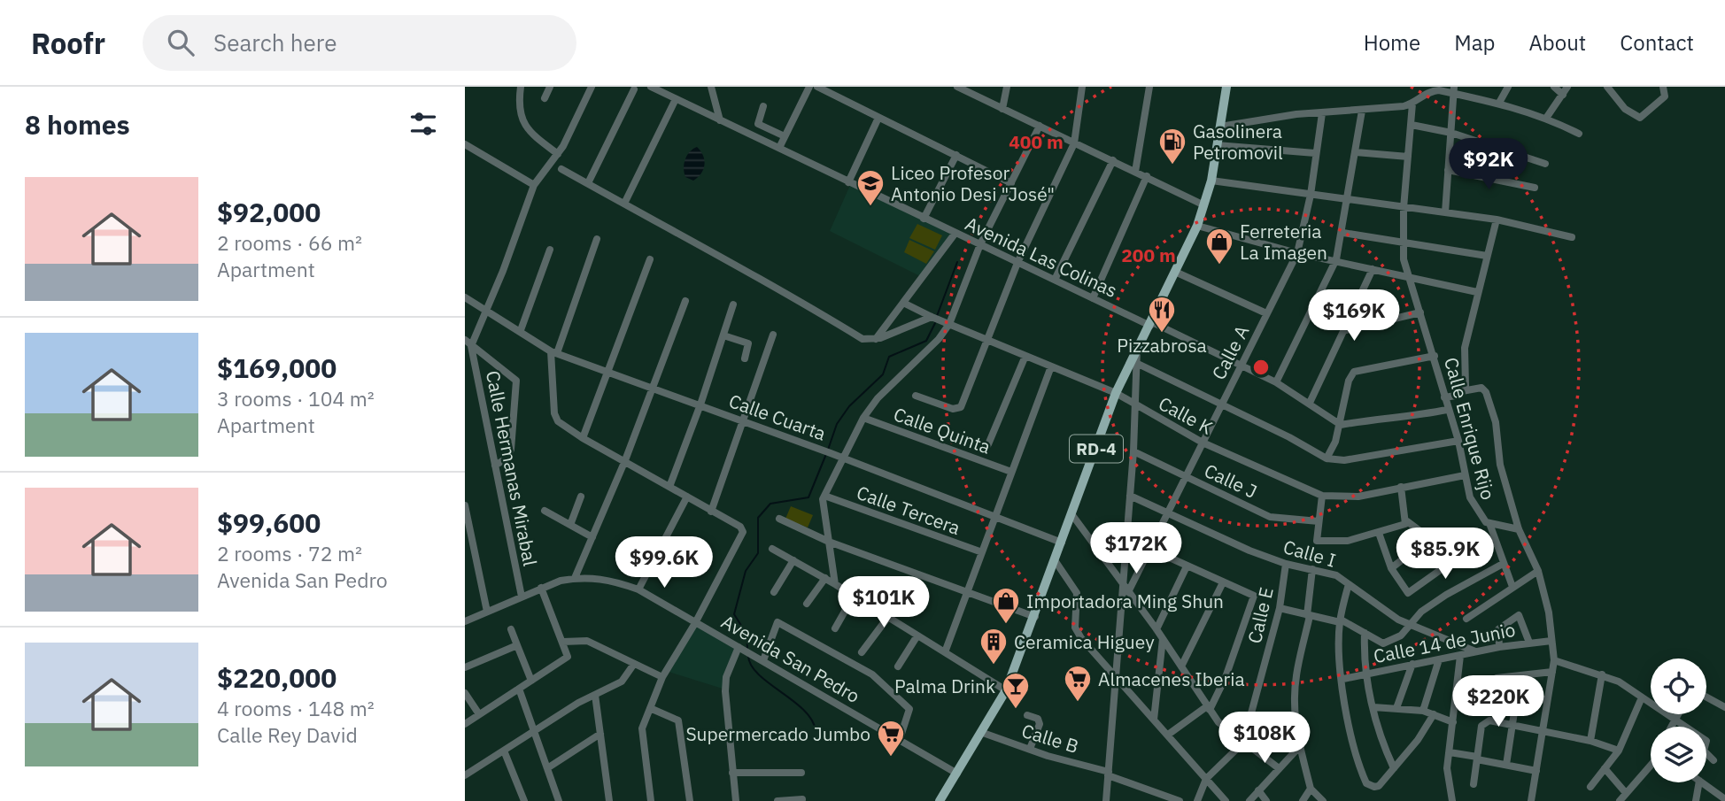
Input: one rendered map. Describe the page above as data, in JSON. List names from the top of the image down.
{
  "streets": {
    "main road": ["RD-4"],
    "street": [
      "Avenida Las Colinas",
      "Calle A",
      "Calle K",
      "Calle Cuarta",
      "Calle Enrique Rijo",
      "Calle Quinta",
      "Calle Hermanas Mirabal",
      "Calle J",
      "Calle Tercera",
      "Calle I",
      "Calle E",
      "Calle 14 de Junio",
      "Avenida San Pedro",
      "Calle B"
    ]
  },
  "crossings": [
    ["Avenida Las Colinas", "Calle A"],
    ["Avenida Las Colinas", "RD-4"],
    ["Calle A", "Calle K"],
    ["Calle A", "Calle J"],
    ["Calle A", "Calle I"],
    ["Calle K", "Calle Enrique Rijo"],
    ["Calle K", "RD-4"],
    ["Calle Cuarta", "RD-4"],
    ["RD-4", "Avenida San Pedro"],
    ["RD-4", "Calle B"],
    ["Calle Hermanas Mirabal", "Avenida San Pedro"],
    ["Calle I", "Calle E"],
    ["Calle I", "Calle 14 de Junio"]
  ],
  "places": {
    "fuel station": ["Gasolinera Petromovil"],
    "school or university": ["Liceo Profesor Antonio Desi \"José\""],
    "shop": ["Ferreteria La Imagen", "Importadora Ming Shun"],
    "restaurant": ["Pizzabrosa"],
    "building": ["Ceramica Higuey"],
    "supermarket": ["Almacenes Iberia", "Supermercado Jumbo"],
    "bar": ["Palma Drink"]
  },
  "page": {
    "header": "Roofr",
    "search": "Search here",
    "nav": [
      "Home",
      "Map",
      "About",
      "Contact"
    ],
    "heading": "8 homes",
    "price": [
      "$92K",
      "$169K",
      "$172K",
      "$85.9K",
      "$99.6K",
      "$101K",
      "$220K",
      "$108K"
    ],
    "list": [
      {
        "name": "$92,000",
        "note": "2 rooms · 66 m² · Apartment"
      },
      {
        "name": "$169,000",
        "note": "3 rooms · 104 m² · Apartment"
      },
      {
        "name": "$99,600",
        "note": "2 rooms · 72 m² · Avenida San Pedro"
      },
      {
        "name": "$220,000",
        "note": "4 rooms · 148 m² · Calle Rey David"
      }
    ]
  },
  "rings": ["400 m", "200 m"]
}
